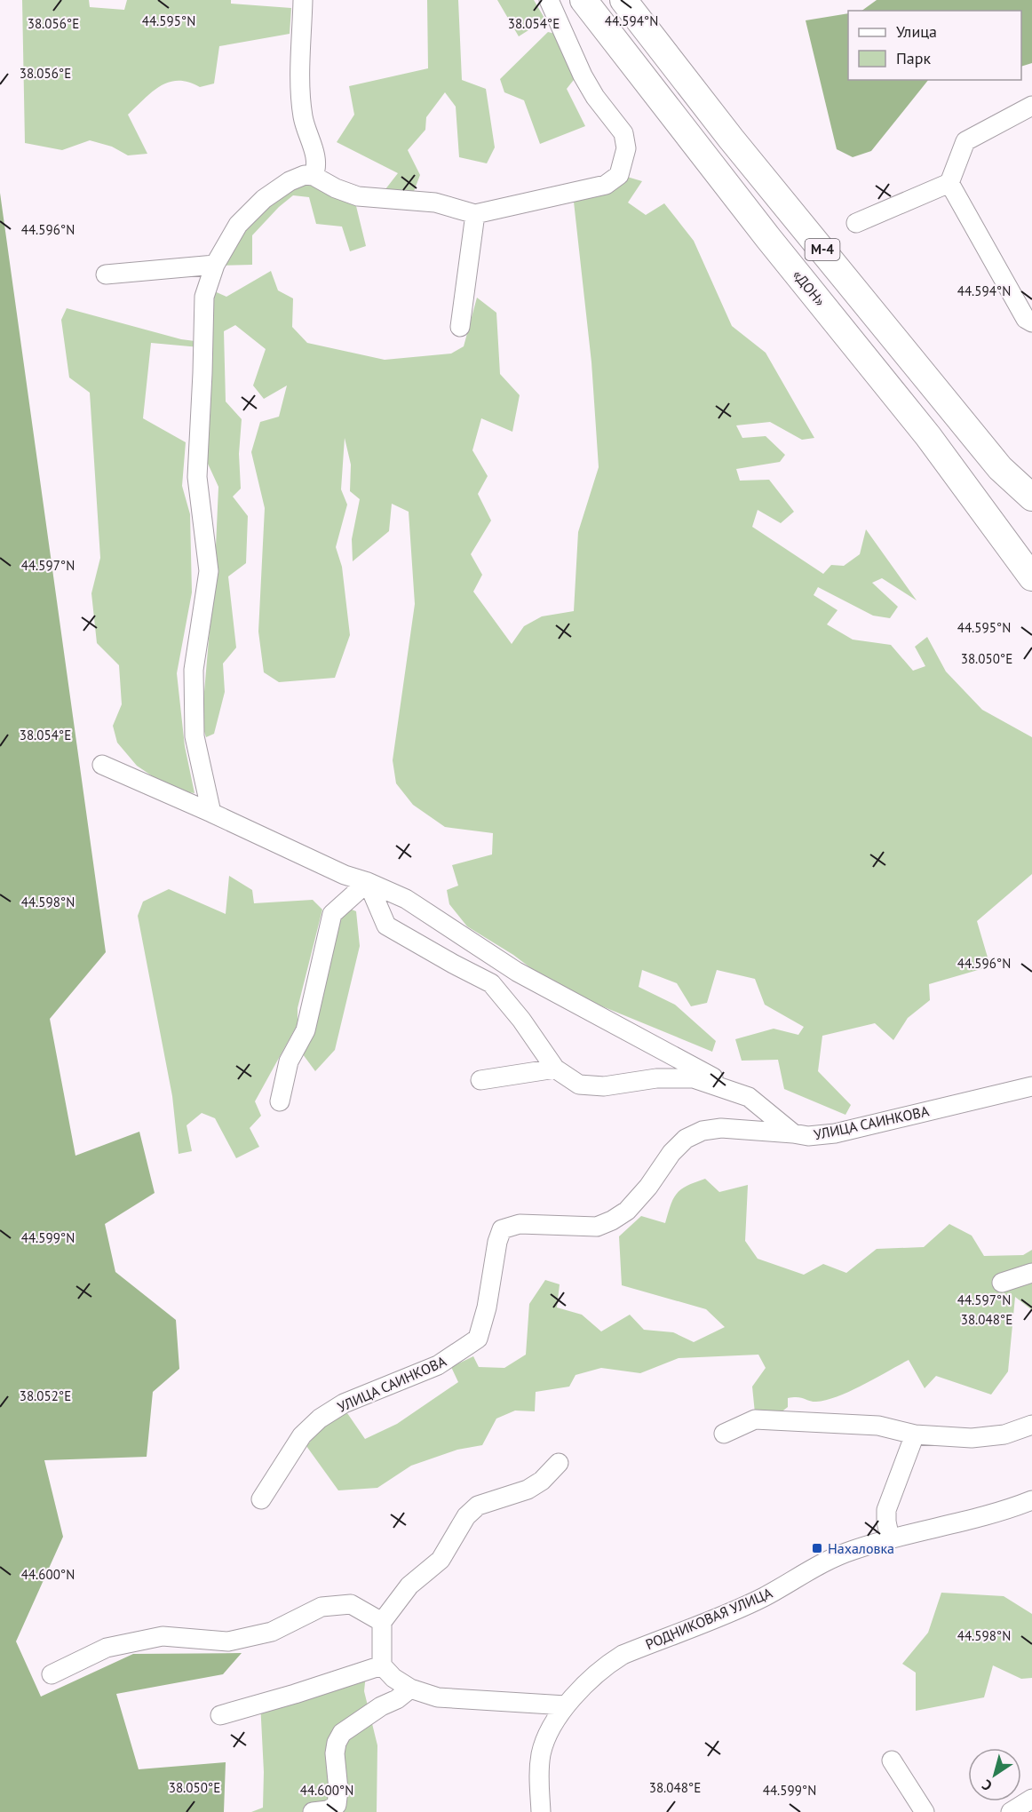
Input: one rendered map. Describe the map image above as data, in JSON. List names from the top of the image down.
{
  "streets": {
    "highway": ["М-4", "«ДОН»"],
    "street": ["УЛИЦА САИНКОВА", "РОДНИКОВАЯ УЛИЦА"]
  },
  "places": {
    "transit": ["Нахаловка"]
  },
  "legend": ["Улица", "Парк"],
  "north": "bottom left",
  "coordinates": [
    "44.595°N",
    "44.594°N",
    "38.056°E",
    "38.054°E",
    "44.596°N",
    "44.597°N",
    "38.050°E",
    "44.598°N",
    "44.599°N",
    "38.048°E",
    "38.052°E",
    "44.600°N"
  ]
}
